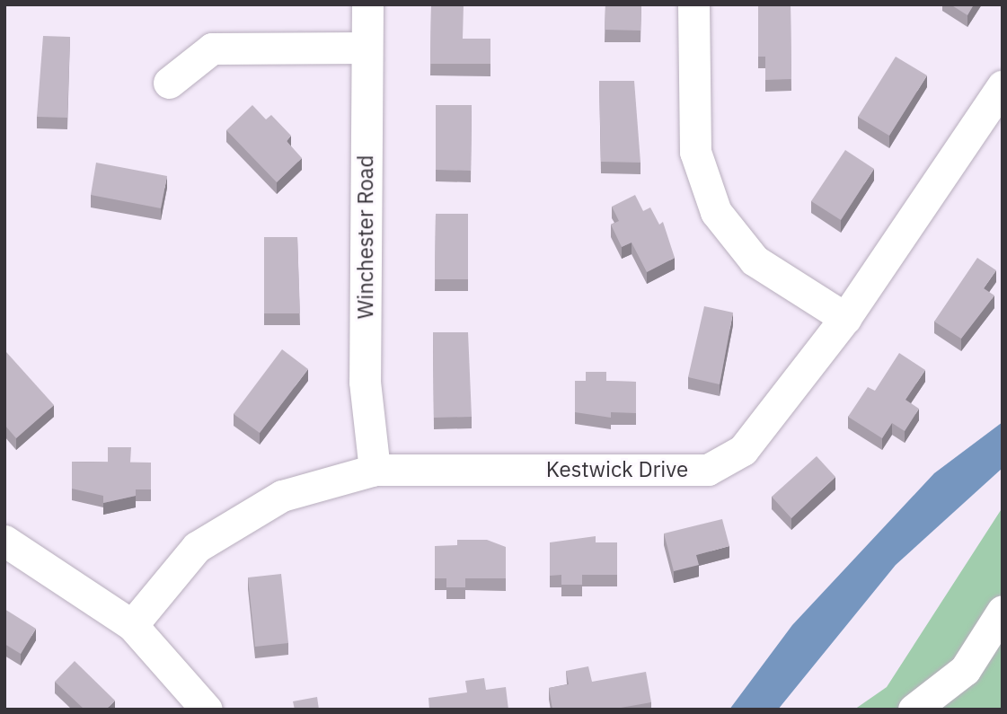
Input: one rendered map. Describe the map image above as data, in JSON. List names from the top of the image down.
{
  "streets": {
    "street": ["Winchester Road", "Kestwick Drive"]
  },
  "crossings": [
    ["Winchester Road", "Kestwick Drive"]
  ]
}
